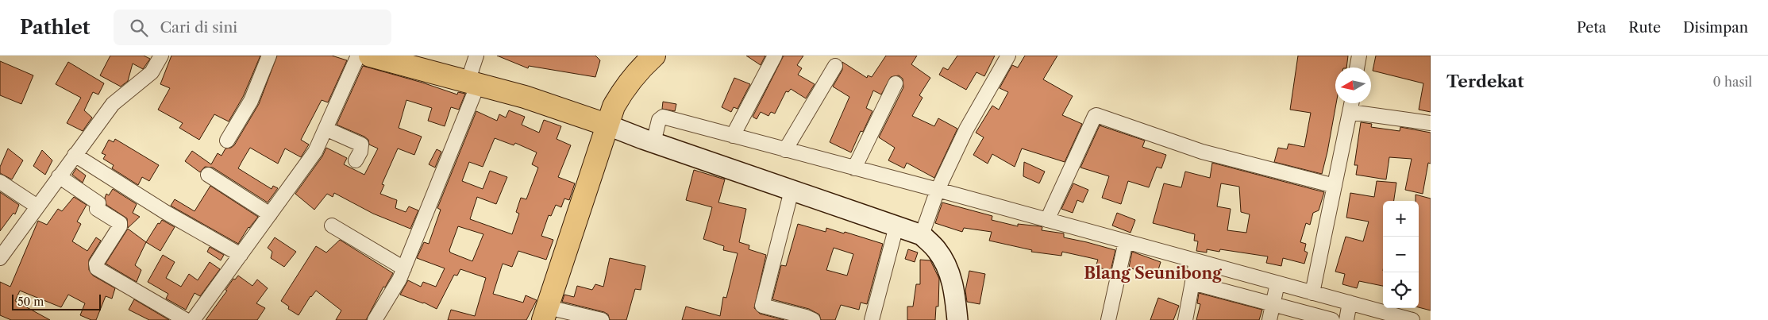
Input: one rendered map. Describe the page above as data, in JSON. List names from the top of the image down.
{
  "districts": ["Blang Seunibong"],
  "scale_bar": "50 m",
  "north": "left",
  "page": {
    "header": "Pathlet",
    "search": "Cari di sini",
    "nav": ["Peta", "Rute", "Disimpan"],
    "heading": ["Terdekat", "0 hasil"],
    "map_buttons": ["+", "−"],
    "scale": "50 m"
  }
}
